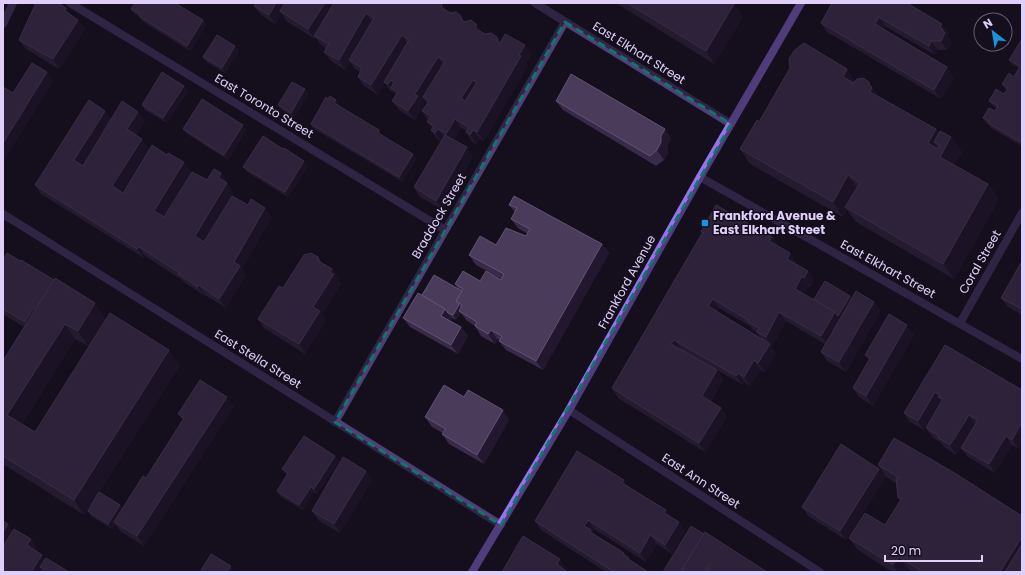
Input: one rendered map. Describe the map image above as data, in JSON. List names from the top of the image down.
{
  "streets": {
    "main road": ["Frankford Avenue"],
    "street": [
      "East Elkhart Street",
      "East Toronto Street",
      "Braddock Street",
      "Coral Street",
      "East Stella Street",
      "East Ann Street"
    ]
  },
  "crossings": [
    ["East Elkhart Street", "Braddock Street"],
    ["East Elkhart Street", "Coral Street"],
    ["East Elkhart Street", "Frankford Avenue"],
    ["East Toronto Street", "Braddock Street"],
    ["Braddock Street", "East Stella Street"],
    ["Frankford Avenue", "East Stella Street"],
    ["Frankford Avenue", "East Ann Street"]
  ],
  "places": {
    "transit": ["Frankford Avenue & East Elkhart Street"]
  },
  "scale_bar": "20 m",
  "north": "top left"
}
